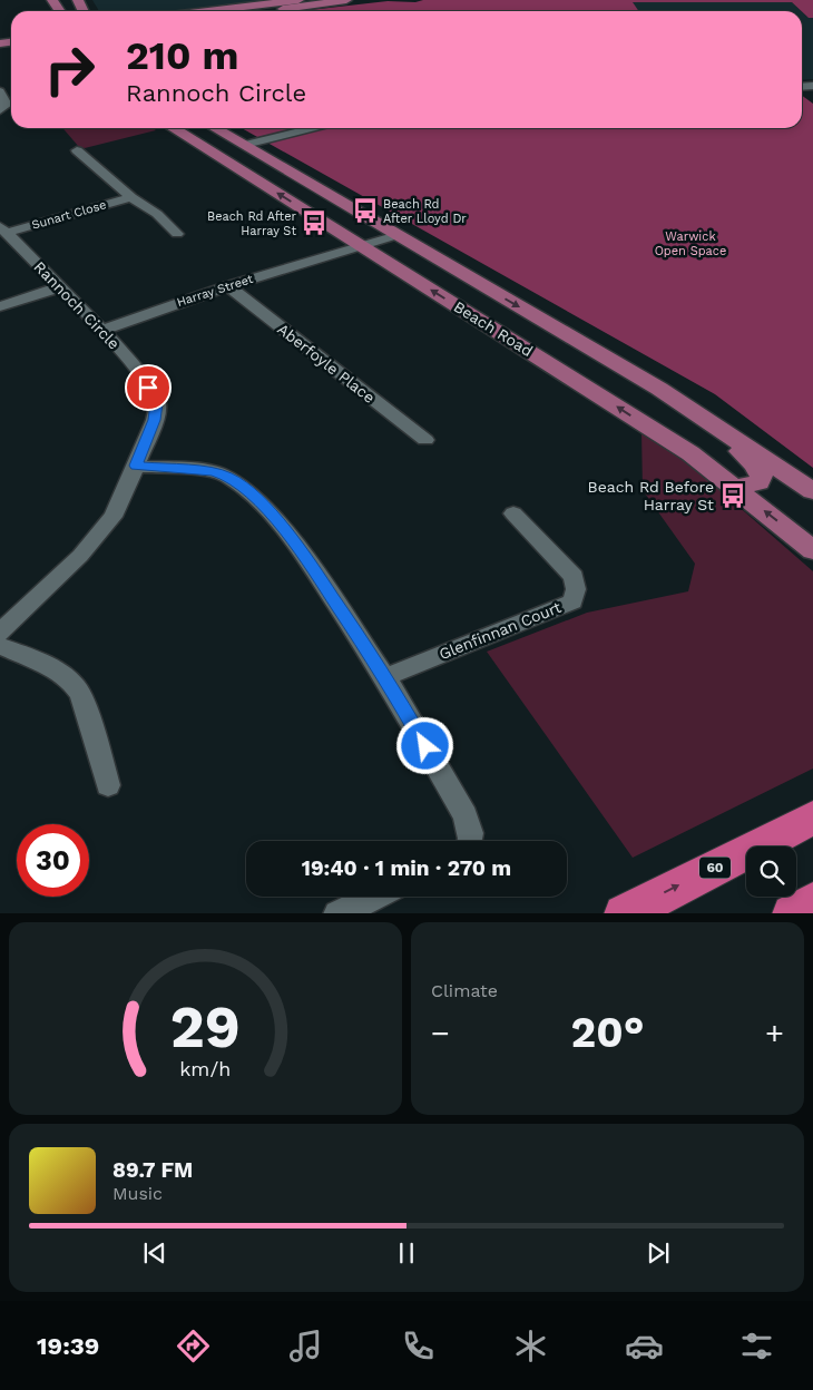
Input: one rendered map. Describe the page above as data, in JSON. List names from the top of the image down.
{
  "streets": {
    "highway": ["60"],
    "main road": ["Beach Road"],
    "street": [
      "Sunart Close",
      "Harray Street",
      "Rannoch Circle",
      "Aberfoyle Place",
      "Glenfinnan Court"
    ]
  },
  "crossings": [
    ["Sunart Close", "Rannoch Circle"],
    ["Harray Street", "Rannoch Circle"],
    ["Harray Street", "Beach Road"],
    ["Harray Street", "Aberfoyle Place"]
  ],
  "parks": ["Warwick Open Space"],
  "places": {
    "bus stop": ["Beach Rd After Lloyd Dr", "Beach Rd After Harray St", "Beach Rd Before Harray St"]
  },
  "page": {
    "turn": ["210 m", "Rannoch Circle"],
    "limit": "30",
    "trip": "19:40 · 1 min · 270 m",
    "tile": "Climate",
    "heat": ["−", "20°", "+"],
    "song": ["89.7 FM", "Music"],
    "tabs": "19:39",
    "gauge": ["29", "km/h"]
  }
}
